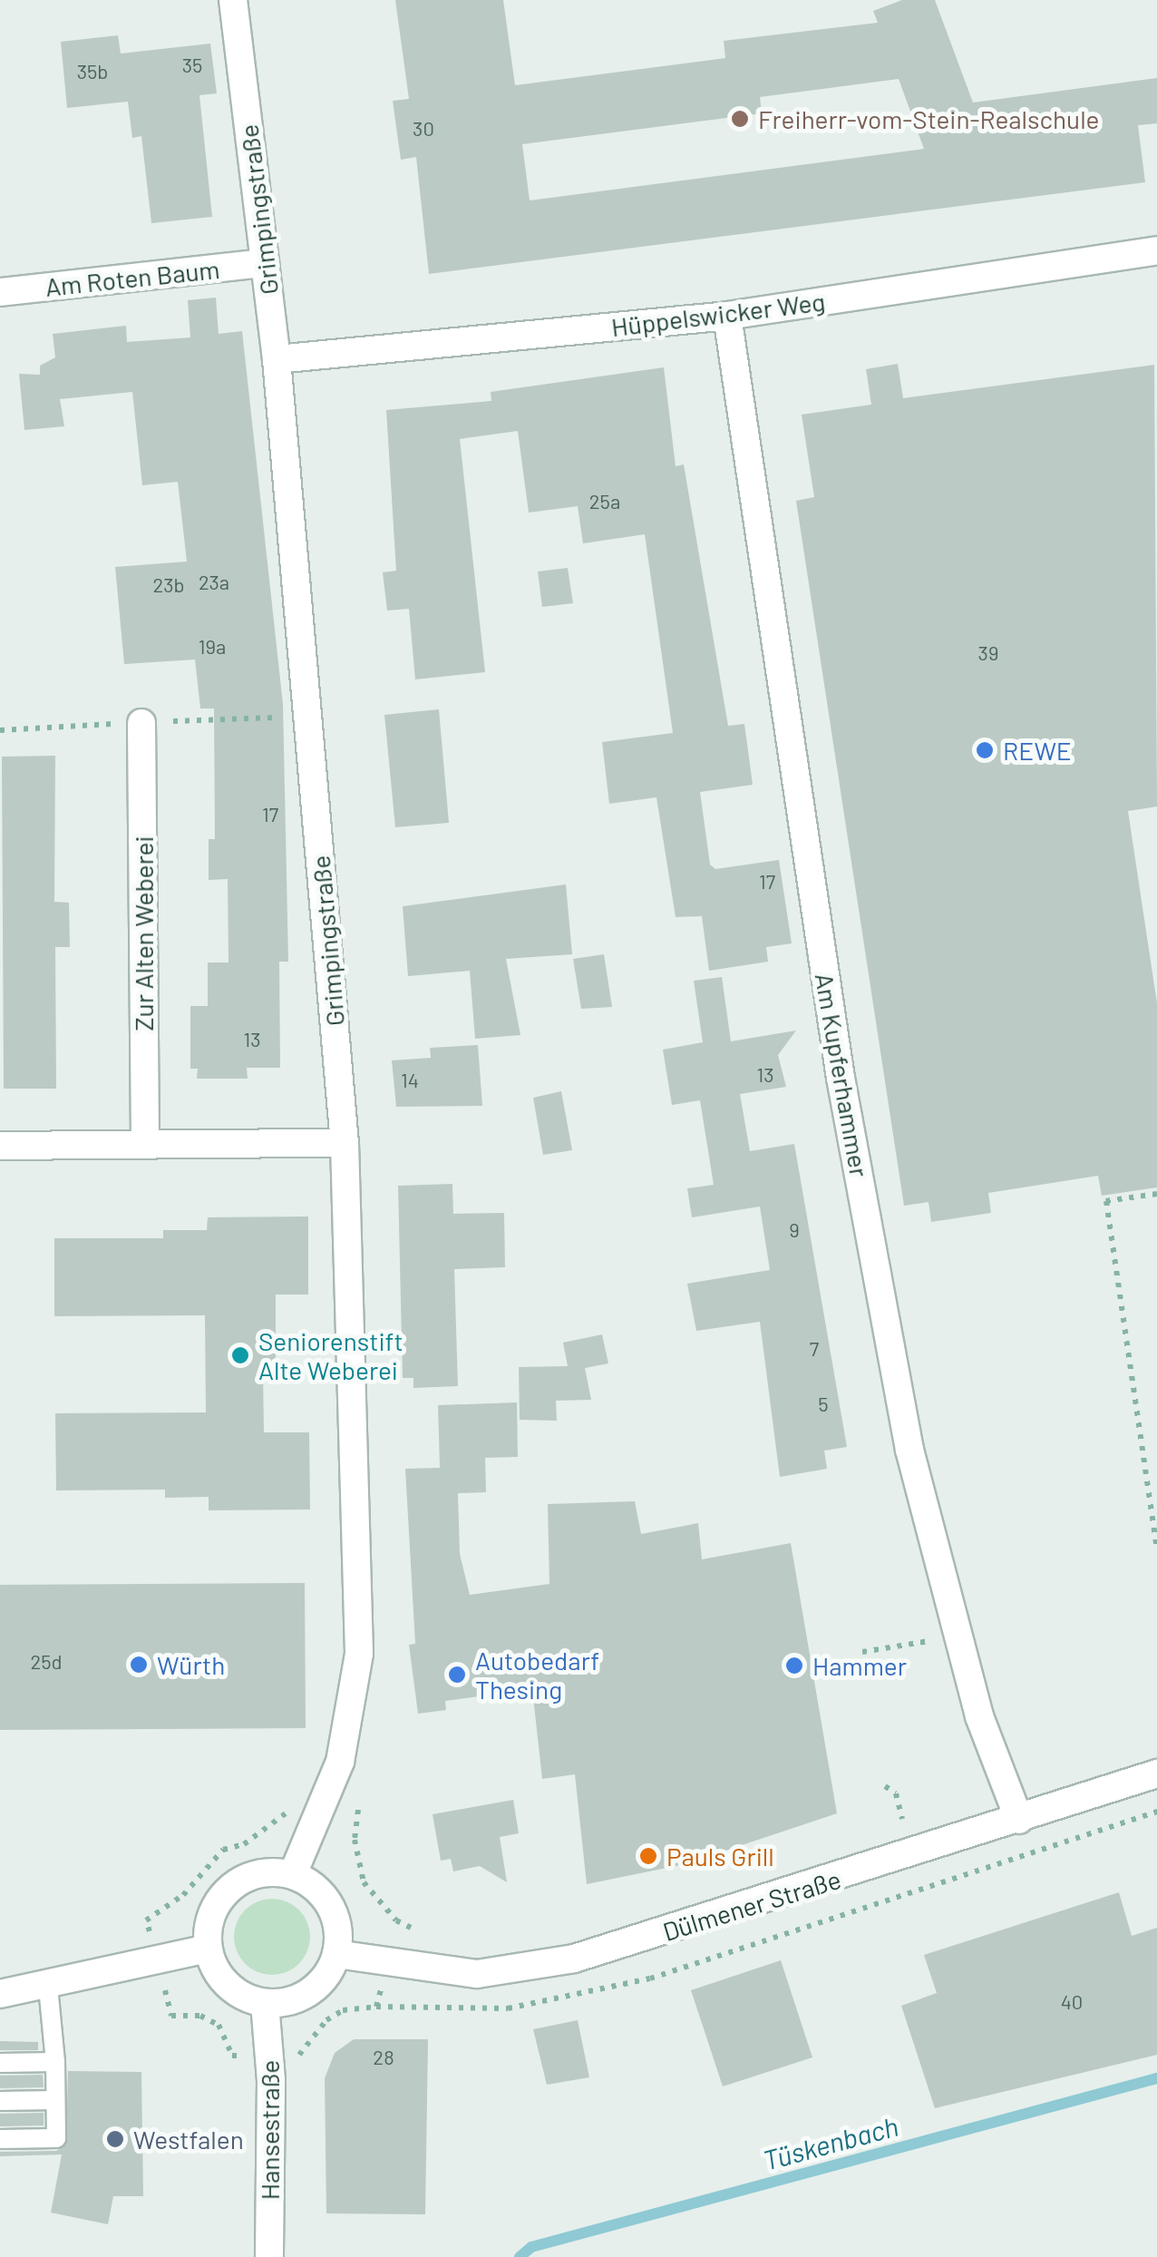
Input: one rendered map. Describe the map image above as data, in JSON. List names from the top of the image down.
{
  "streets": {
    "street": [
      "Grimpingstraße",
      "Am Roten Baum",
      "Hüppelswicker Weg",
      "Zur Alten Weberei",
      "Am Kupferhammer",
      "Dülmener Straße",
      "Hansestraße"
    ]
  },
  "crossings": [
    ["Grimpingstraße", "Am Roten Baum"],
    ["Grimpingstraße", "Hüppelswicker Weg"],
    ["Grimpingstraße", "Dülmener Straße"],
    ["Grimpingstraße", "Hansestraße"],
    ["Hüppelswicker Weg", "Am Kupferhammer"],
    ["Am Kupferhammer", "Dülmener Straße"],
    ["Dülmener Straße", "Hansestraße"]
  ],
  "water": ["Tüskenbach"],
  "places": [
    "Freiherr-vom-Stein-Realschule",
    "REWE",
    "Seniorenstift Alte Weberei",
    "Würth",
    "Hammer",
    "Autobedarf Thesing",
    "Pauls Grill",
    "Westfalen"
  ],
  "house_numbers": [
    "35",
    "35b",
    "30",
    "25a",
    "23a",
    "23b",
    "19a",
    "39",
    "17",
    "17",
    "13",
    "13",
    "14",
    "9",
    "7",
    "5",
    "25d",
    "40",
    "28"
  ]
}
